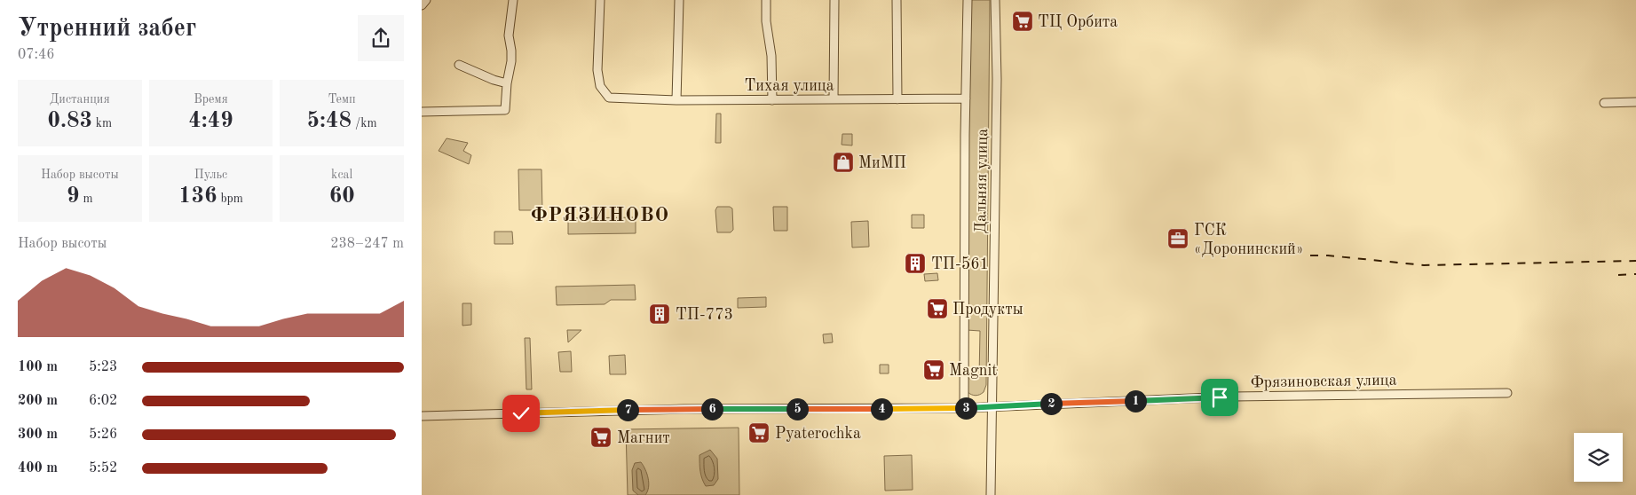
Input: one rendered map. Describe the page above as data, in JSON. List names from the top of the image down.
{
  "streets": {
    "street": ["Тихая улица", "Дальняя улица", "Фрязиновская улица"]
  },
  "crossings": [
    ["Тихая улица", "Дальняя улица"],
    ["Дальняя улица", "Фрязиновская улица"]
  ],
  "districts": ["ФРЯЗИНОВО"],
  "places": {
    "supermarket": [
      "ТЦ Орбита",
      "Продукты",
      "Magnit",
      "Pyaterochka",
      "Магнит"
    ],
    "shop": ["МиМП"],
    "office": ["ГСК «Доронинский»"],
    "building": ["ТП-561", "ТП-773"]
  },
  "page": {
    "heading": ["Утренний забег", "07:46"],
    "stats": [
      ["Дистанция", "0.83 km"],
      ["Время", "4:49"],
      ["Темп", "5:48 /km"],
      ["Набор высоты", "9 m"],
      ["Пульс", "136 bpm"],
      ["kcal", "60"]
    ],
    "chart": ["Набор высоты", "238–247 m"],
    "list": [
      {
        "name": "100 m",
        "note": "5:23"
      },
      {
        "name": "200 m",
        "note": "6:02"
      },
      {
        "name": "300 m",
        "note": "5:26"
      },
      {
        "name": "400 m",
        "note": "5:52"
      }
    ],
    "pins": [
      "1",
      "2",
      "3",
      "4",
      "5",
      "6",
      "7"
    ]
  }
}
